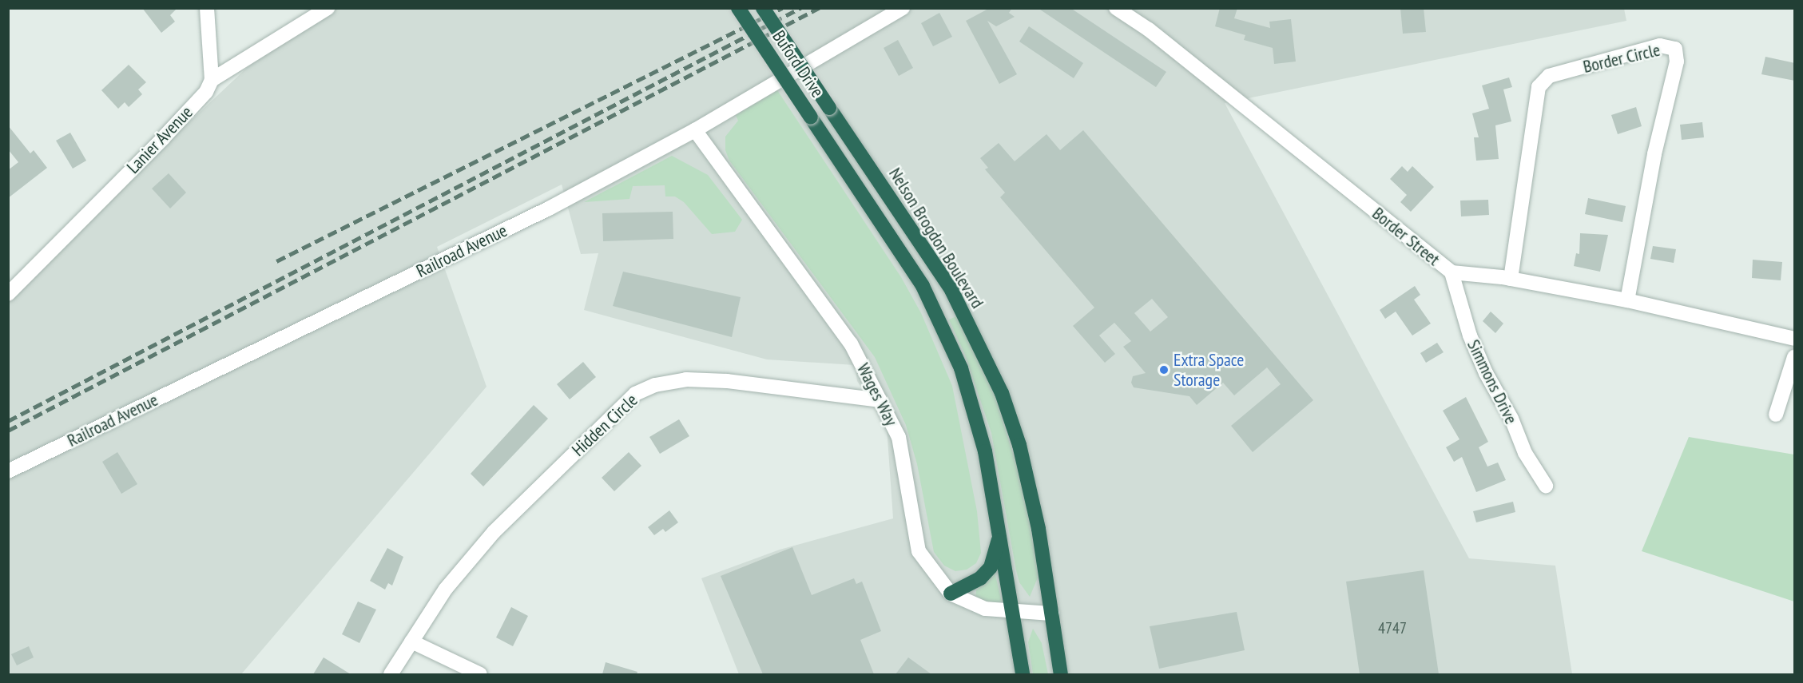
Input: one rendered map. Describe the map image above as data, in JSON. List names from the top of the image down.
{
  "streets": {
    "highway": ["Buford Drive", "Nelson Brogdon Boulevard"],
    "street": [
      "Border Circle",
      "Lanier Avenue",
      "Border Street",
      "Railroad Avenue",
      "Simmons Drive",
      "Wages Way",
      "Hidden Circle"
    ]
  },
  "crossings": [
    ["Border Circle", "Border Street"],
    ["Buford Drive", "Nelson Brogdon Boulevard"],
    ["Border Street", "Simmons Drive"],
    ["Nelson Brogdon Boulevard", "Wages Way"],
    ["Railroad Avenue", "Wages Way"],
    ["Wages Way", "Hidden Circle"]
  ],
  "places": ["Extra Space Storage"],
  "house_numbers": ["4747"]
}
